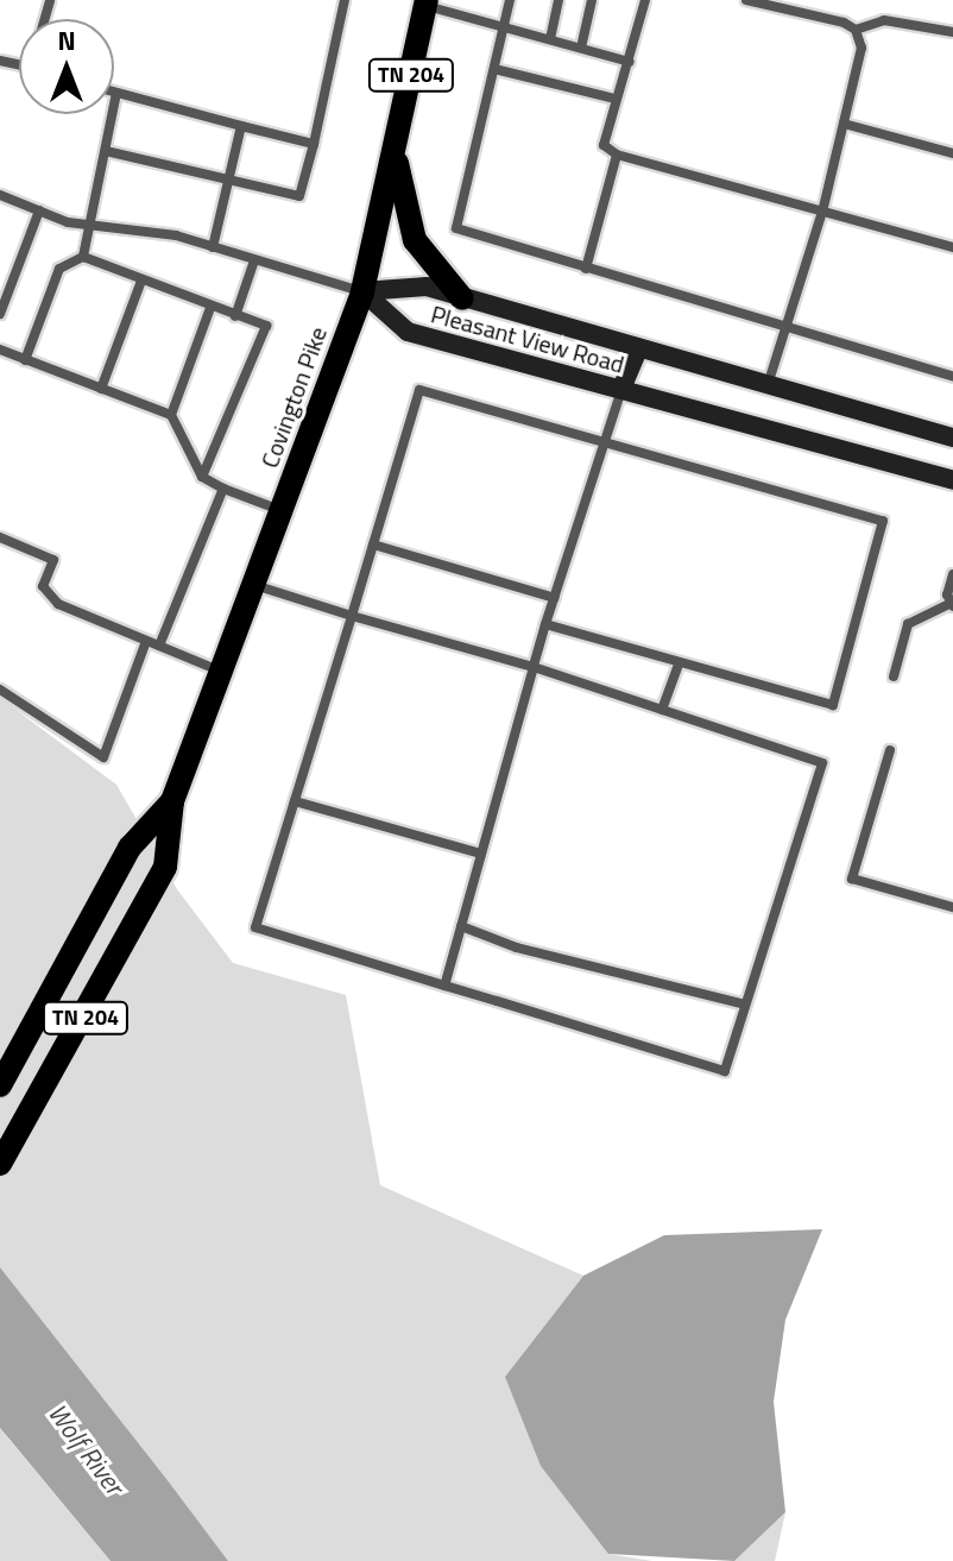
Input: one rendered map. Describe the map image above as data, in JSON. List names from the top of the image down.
{
  "streets": {
    "main road": ["TN 204", "Pleasant View Road", "Covington Pike"]
  },
  "crossings": [
    ["Pleasant View Road", "Covington Pike"]
  ],
  "water": ["Wolf River"],
  "north": "top"
}
